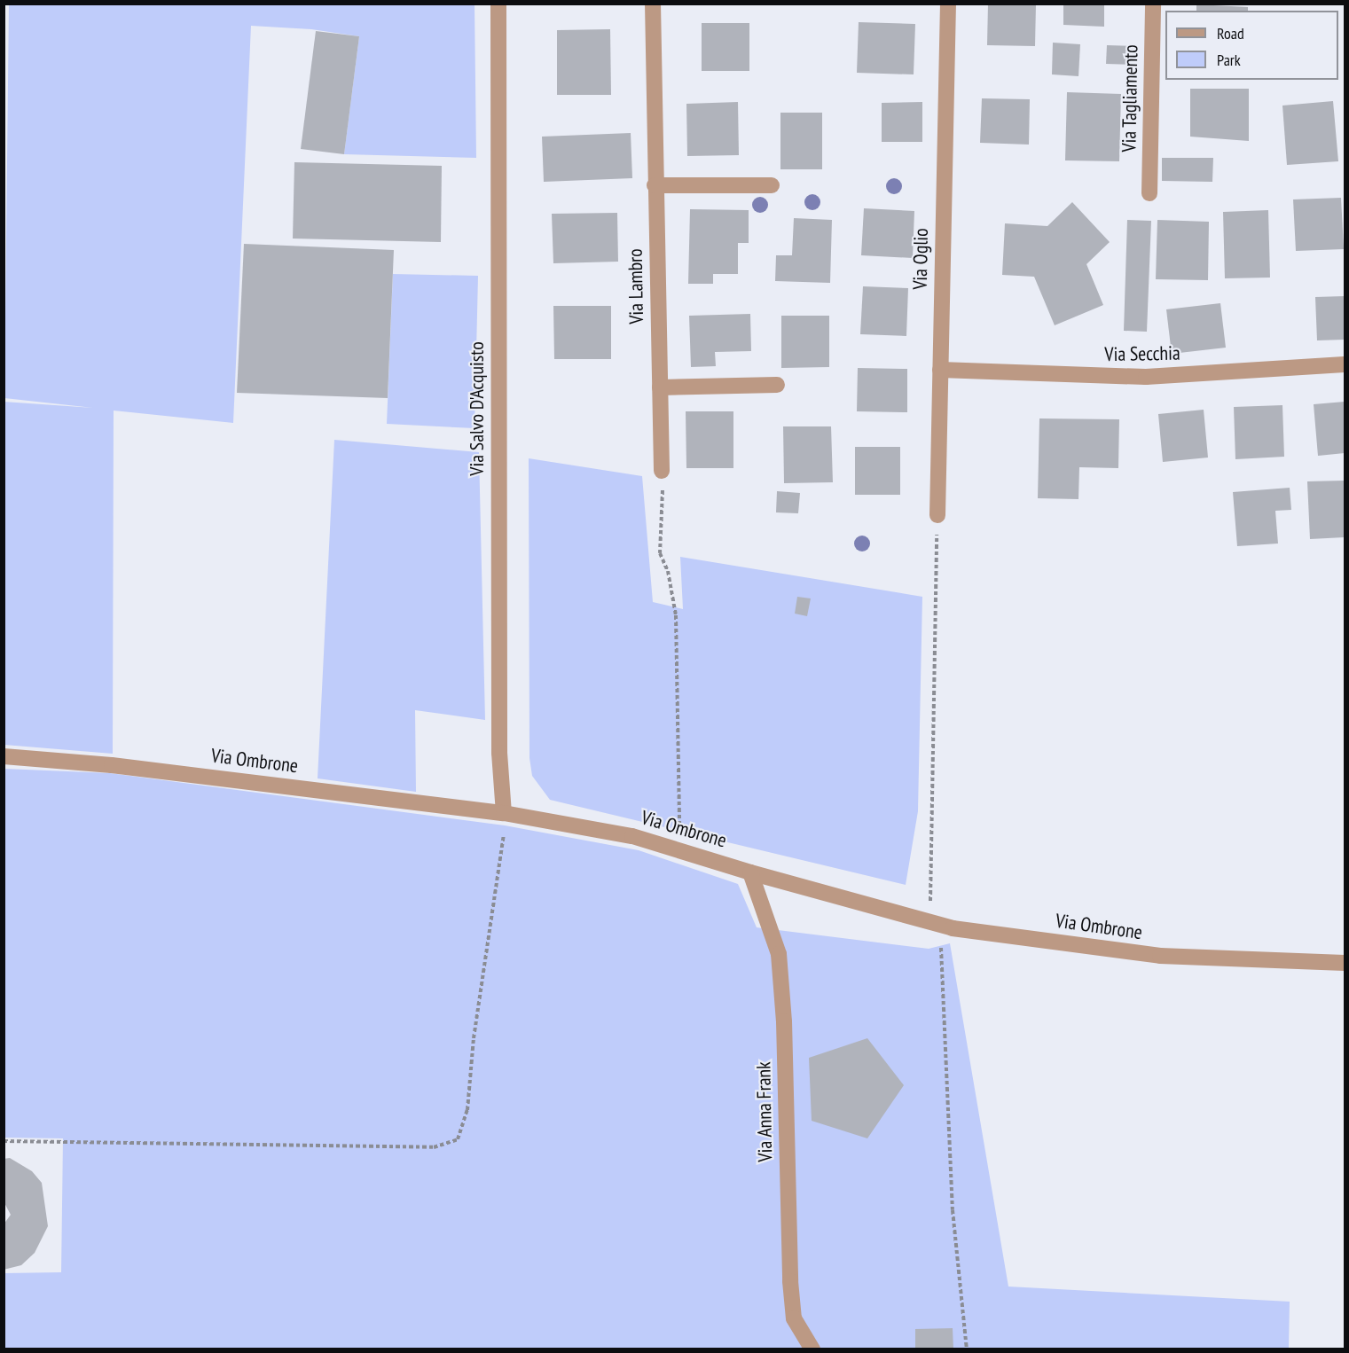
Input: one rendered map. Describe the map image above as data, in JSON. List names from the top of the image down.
{
  "streets": {
    "street": [
      "Via Tagliamento",
      "Via Oglio",
      "Via Lambro",
      "Via Secchia",
      "Via Salvo D'Acquisto",
      "Via Ombrone",
      "Via Anna Frank"
    ]
  },
  "crossings": [
    ["Via Oglio", "Via Secchia"],
    ["Via Salvo D'Acquisto", "Via Ombrone"],
    ["Via Ombrone", "Via Anna Frank"]
  ],
  "legend": ["Road", "Park"]
}
